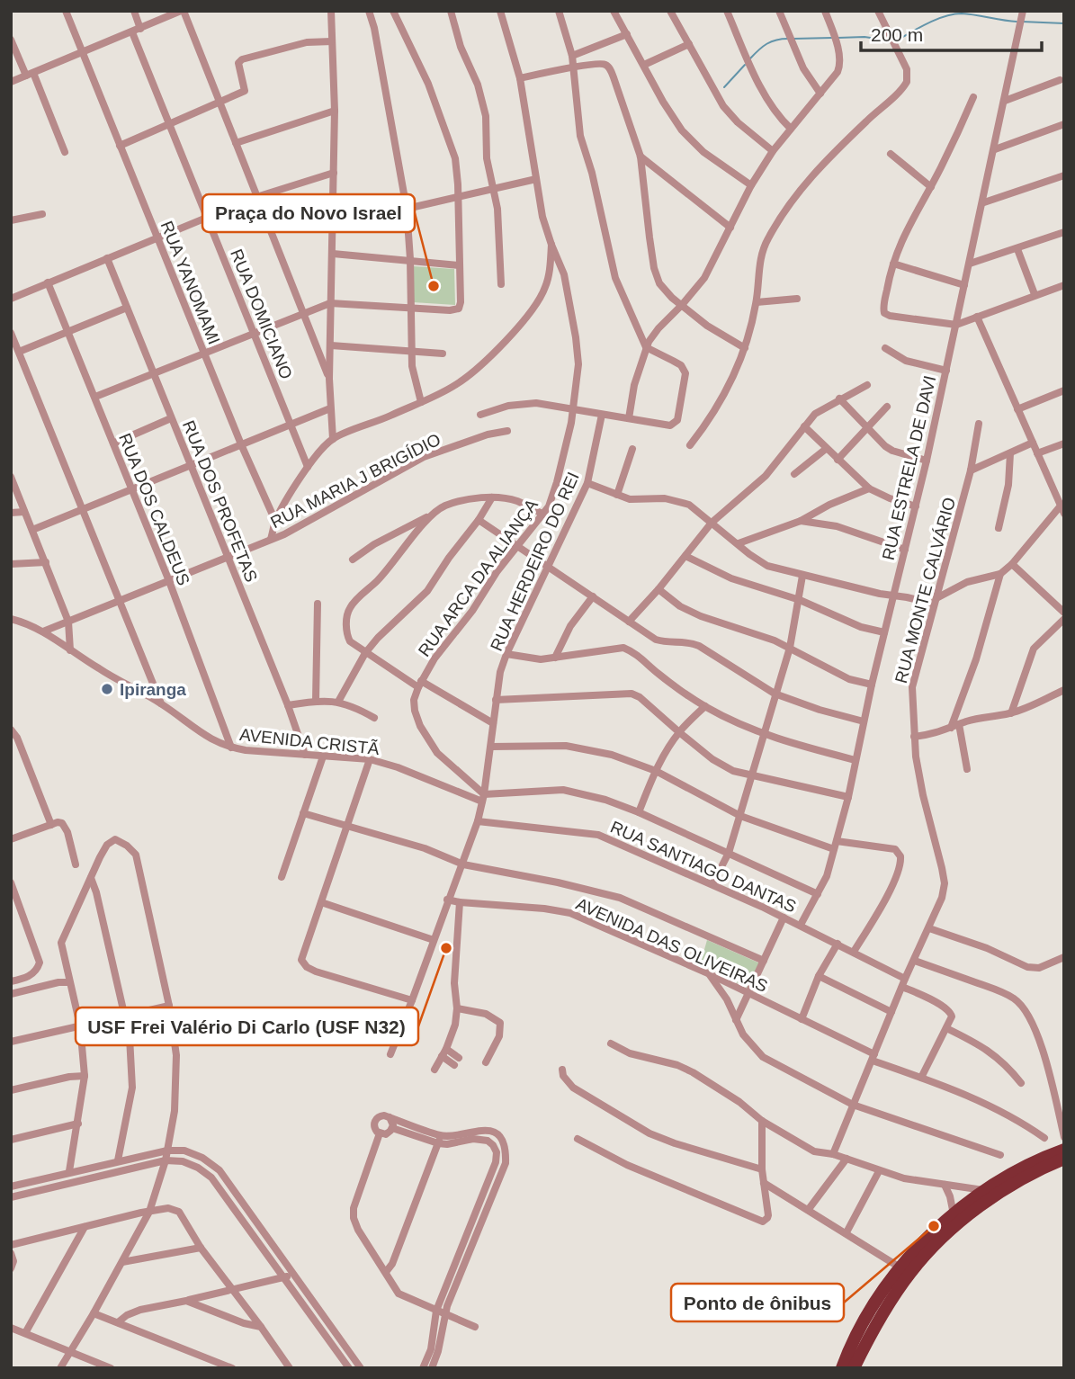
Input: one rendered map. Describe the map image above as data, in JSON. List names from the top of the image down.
{
  "streets": {
    "street": [
      "RUA YANOMAMI",
      "RUA DOMICIANO",
      "RUA ESTRELA DE DAVI",
      "RUA MARIA J BRIGÍDIO",
      "RUA DOS PROFETAS",
      "RUA DOS CALDEUS",
      "RUA HERDEIRO DO REI",
      "RUA ARCA DA ALIANÇA",
      "RUA MONTE CALVÁRIO",
      "AVENIDA CRISTÃ",
      "RUA SANTIAGO DANTAS",
      "AVENIDA DAS OLIVEIRAS"
    ]
  },
  "crossings": [
    ["RUA ESTRELA DE DAVI", "RUA SANTIAGO DANTAS"],
    ["RUA MARIA J BRIGÍDIO", "RUA DOS PROFETAS"],
    ["RUA MARIA J BRIGÍDIO", "RUA DOS CALDEUS"],
    ["RUA MARIA J BRIGÍDIO", "AVENIDA CRISTÃ"],
    ["RUA DOS PROFETAS", "AVENIDA CRISTÃ"],
    ["RUA DOS CALDEUS", "AVENIDA CRISTÃ"],
    ["RUA HERDEIRO DO REI", "AVENIDA CRISTÃ"],
    ["RUA HERDEIRO DO REI", "RUA SANTIAGO DANTAS"],
    ["RUA HERDEIRO DO REI", "AVENIDA DAS OLIVEIRAS"],
    ["RUA MONTE CALVÁRIO", "RUA SANTIAGO DANTAS"],
    ["RUA MONTE CALVÁRIO", "AVENIDA DAS OLIVEIRAS"]
  ],
  "places": [
    "Praça do Novo Israel",
    "Ipiranga",
    "USF Frei Valério Di Carlo (USF N32)",
    "Ponto de ônibus"
  ],
  "scale_bar": "200 m"
}
